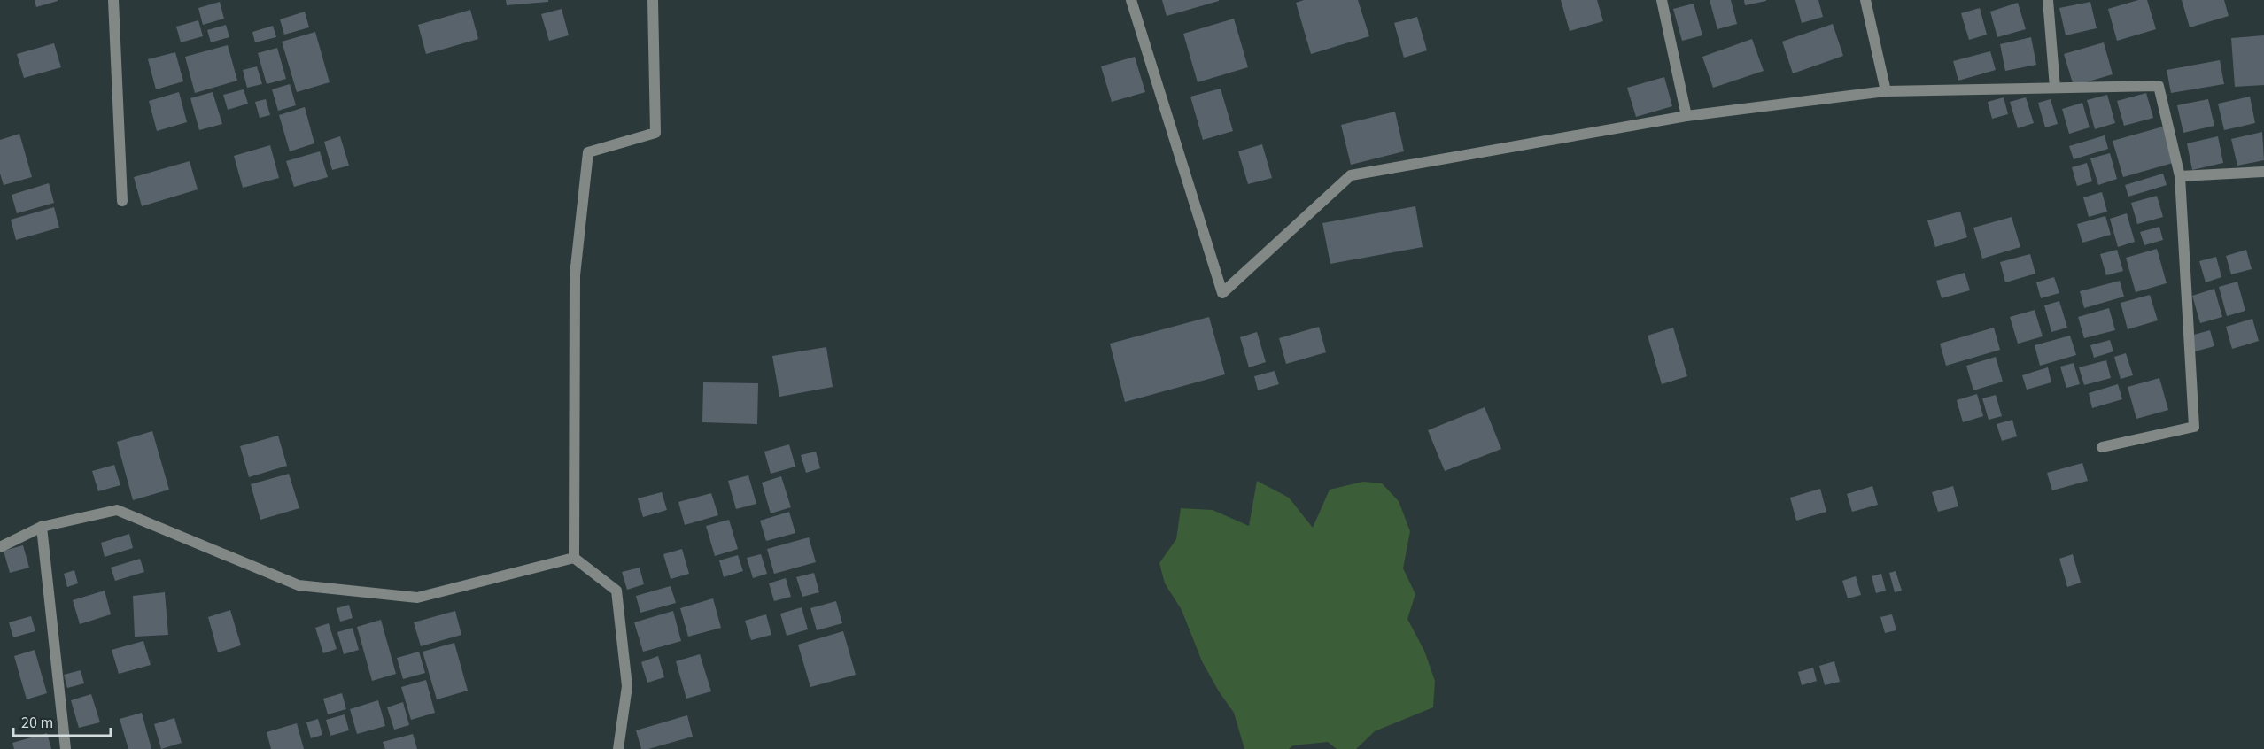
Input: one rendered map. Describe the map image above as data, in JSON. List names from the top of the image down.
{
  "scale_bar": "20 m"
}
